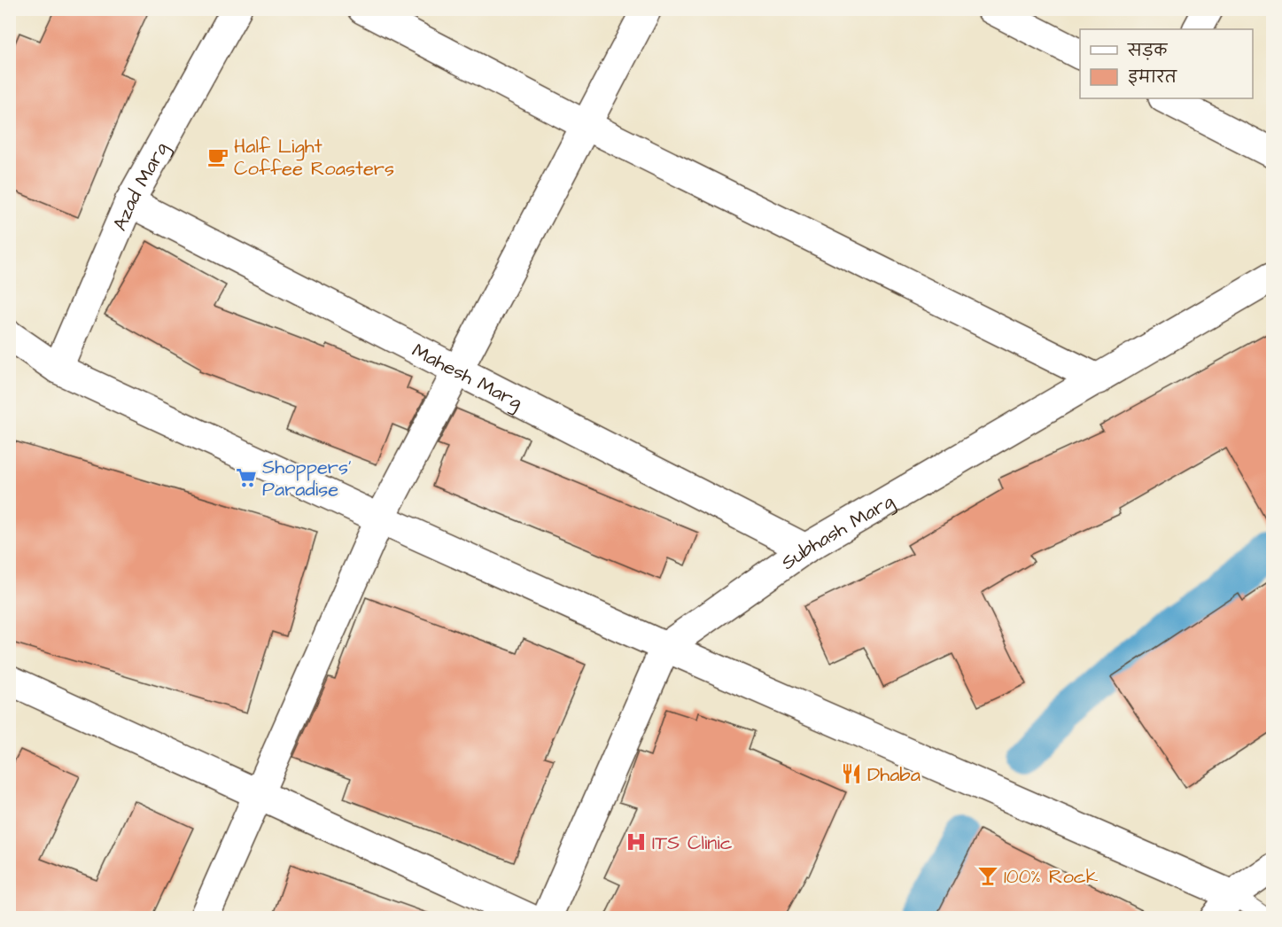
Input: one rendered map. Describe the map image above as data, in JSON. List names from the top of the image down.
{
  "streets": {
    "street": ["Azad Marg", "Mahesh Marg", "Subhash Marg"]
  },
  "crossings": [
    ["Azad Marg", "Mahesh Marg"],
    ["Mahesh Marg", "Subhash Marg"]
  ],
  "places": {
    "cafe": ["Half Light Coffee Roasters"],
    "supermarket": ["Shoppers' Paradise"],
    "restaurant": ["Dhaba"],
    "hospital": ["ITS Clinic"],
    "bar": ["100% Rock"]
  },
  "legend": ["सड़क", "इमारत"]
}
